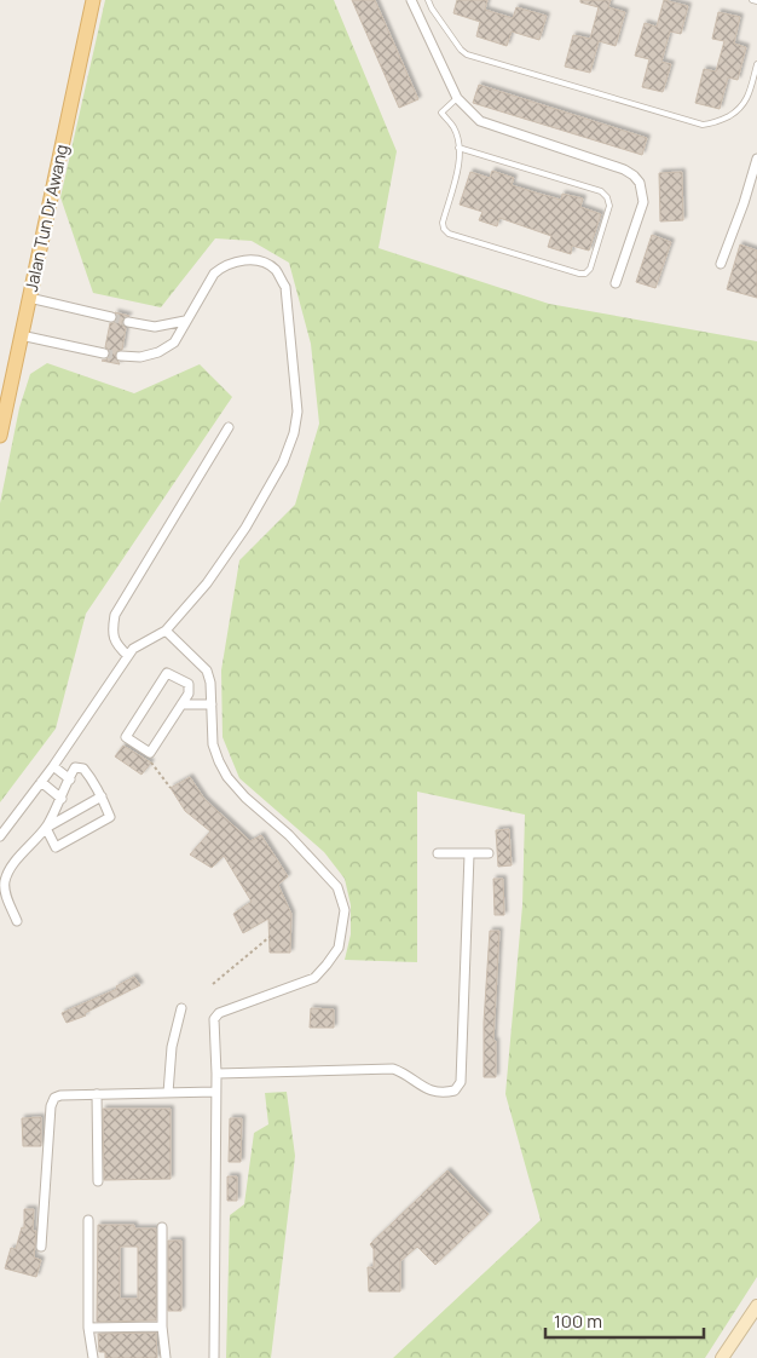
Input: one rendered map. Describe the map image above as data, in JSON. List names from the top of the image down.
{
  "streets": {
    "main road": ["Jalan Tun Dr Awang"]
  },
  "scale_bar": "100 m"
}
